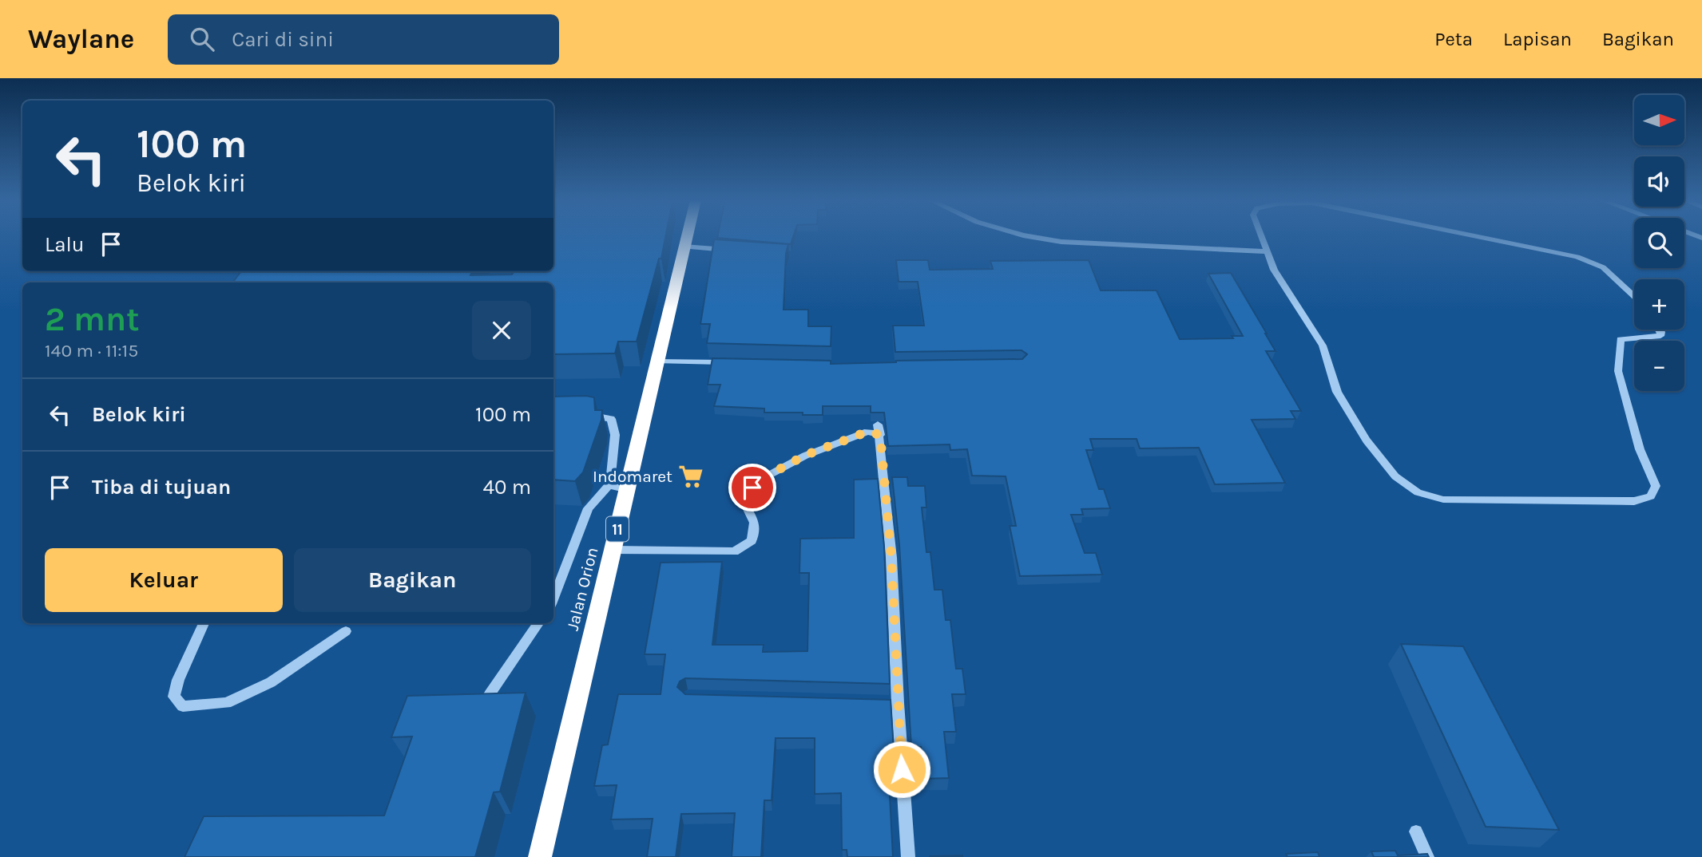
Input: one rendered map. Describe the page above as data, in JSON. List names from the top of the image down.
{
  "streets": {
    "highway": ["11", "Jalan Orion"]
  },
  "places": {
    "supermarket": ["Indomaret"]
  },
  "north": "right",
  "page": {
    "header": "Waylane",
    "search": "Cari di sini",
    "nav": ["Peta", "Lapisan", "Bagikan"],
    "map_buttons": ["+", "−"],
    "turn": ["100 m", "Belok kiri"],
    "then": "Lalu",
    "heading": ["2 mnt", "140 m · 11:15"],
    "list": [
      {
        "name": "Belok kiri",
        "value": "100 m"
      },
      {
        "name": "Tiba di tujuan",
        "value": "40 m"
      }
    ],
    "buttons": ["Keluar", "Bagikan"]
  }
}
